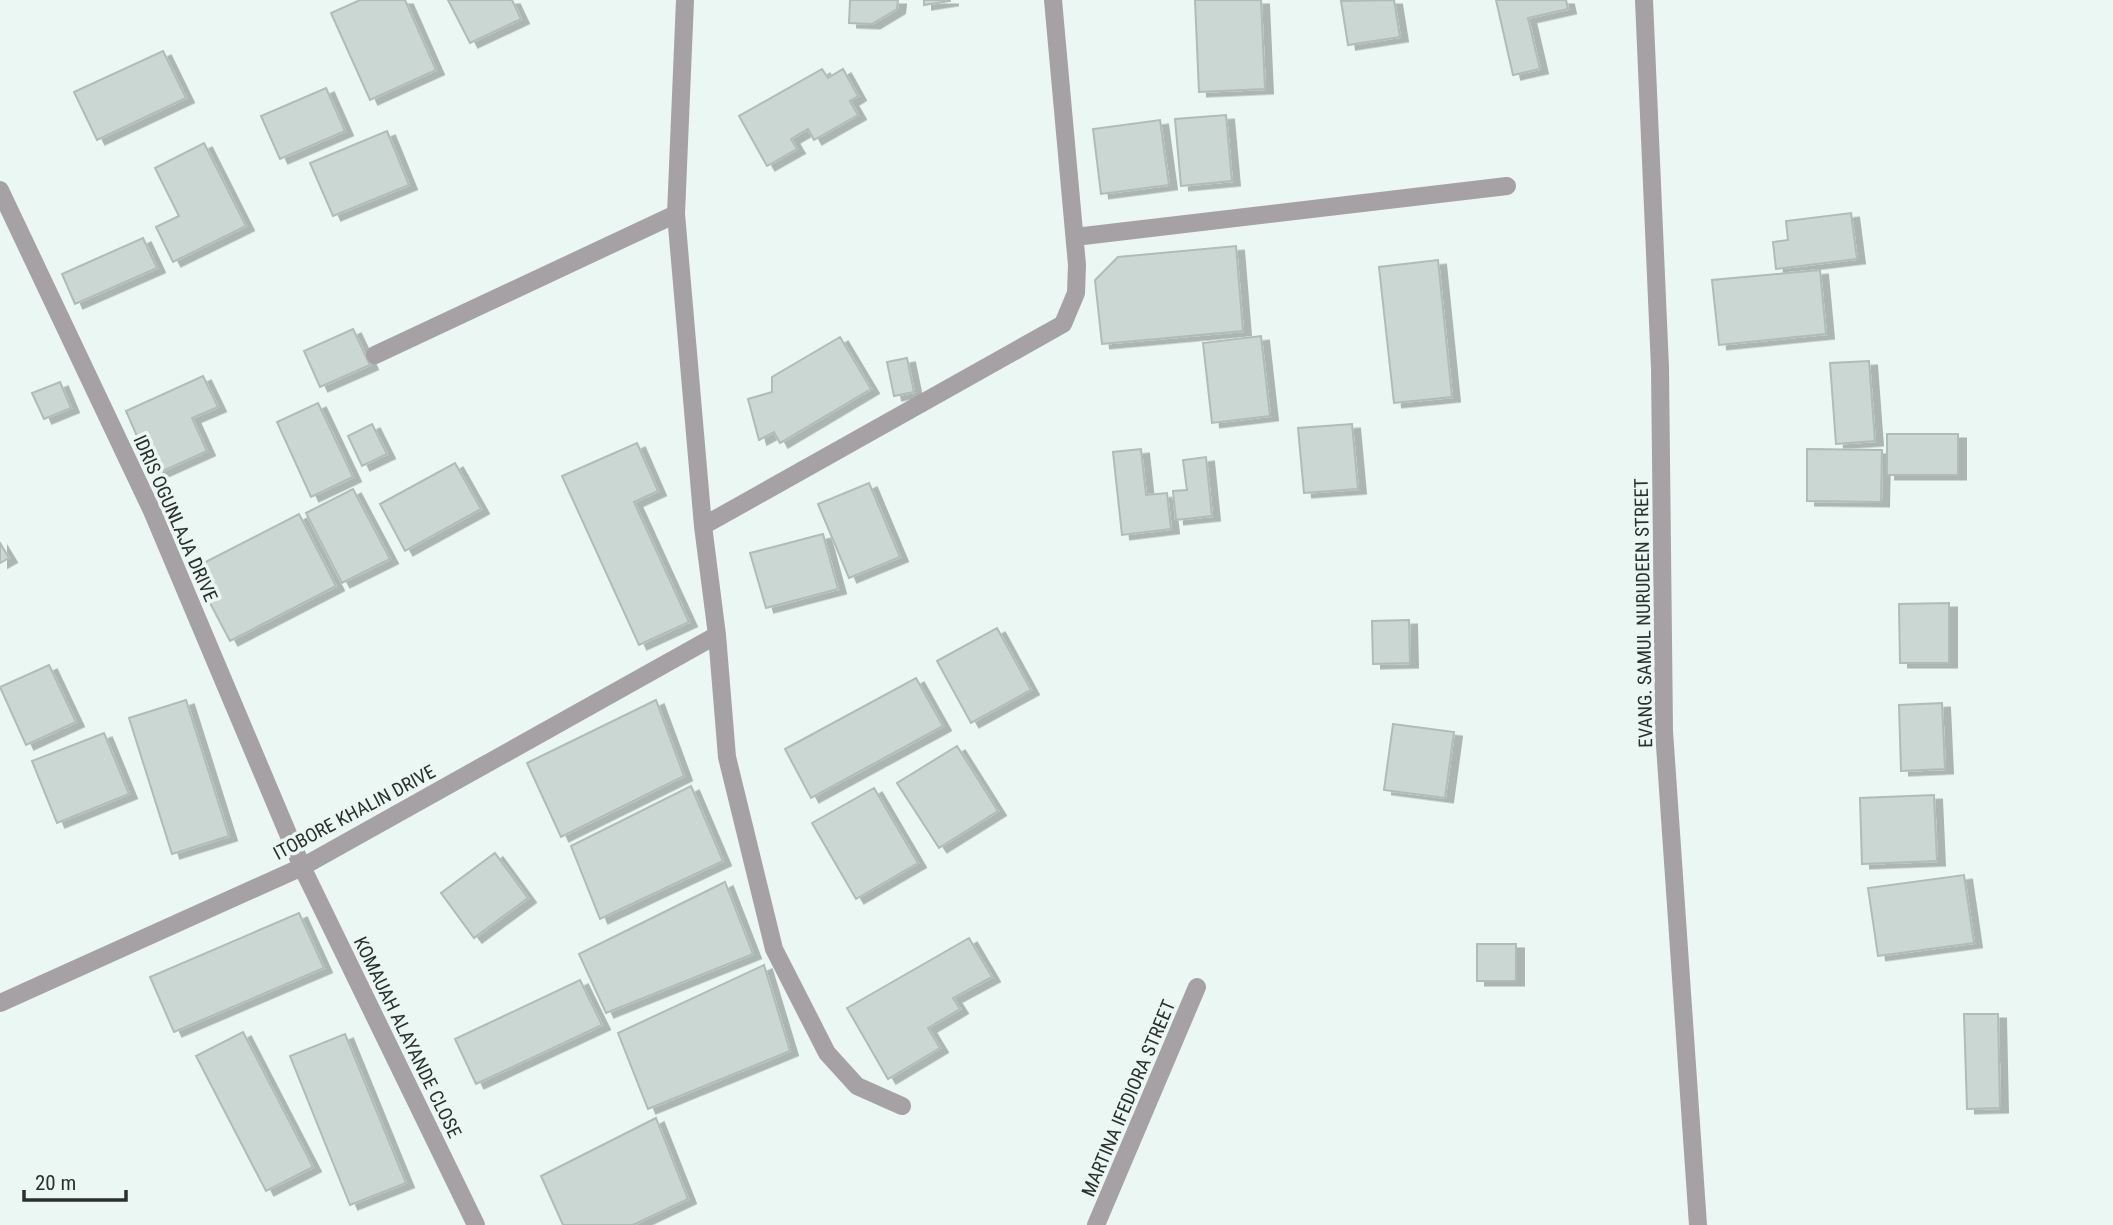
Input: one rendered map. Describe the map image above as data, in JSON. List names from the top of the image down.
{
  "streets": {
    "street": [
      "IDRIS OGUNLAJA DRIVE",
      "EVANG. SAMUL NURUDEEN STREET",
      "ITOBORE KHALIN DRIVE",
      "KOMAUAH ALAYANDE CLOSE",
      "MARTINA IFEDIORA STREET"
    ]
  },
  "crossings": [
    ["IDRIS OGUNLAJA DRIVE", "ITOBORE KHALIN DRIVE"],
    ["IDRIS OGUNLAJA DRIVE", "KOMAUAH ALAYANDE CLOSE"],
    ["ITOBORE KHALIN DRIVE", "KOMAUAH ALAYANDE CLOSE"]
  ],
  "scale_bar": "20 m"
}
